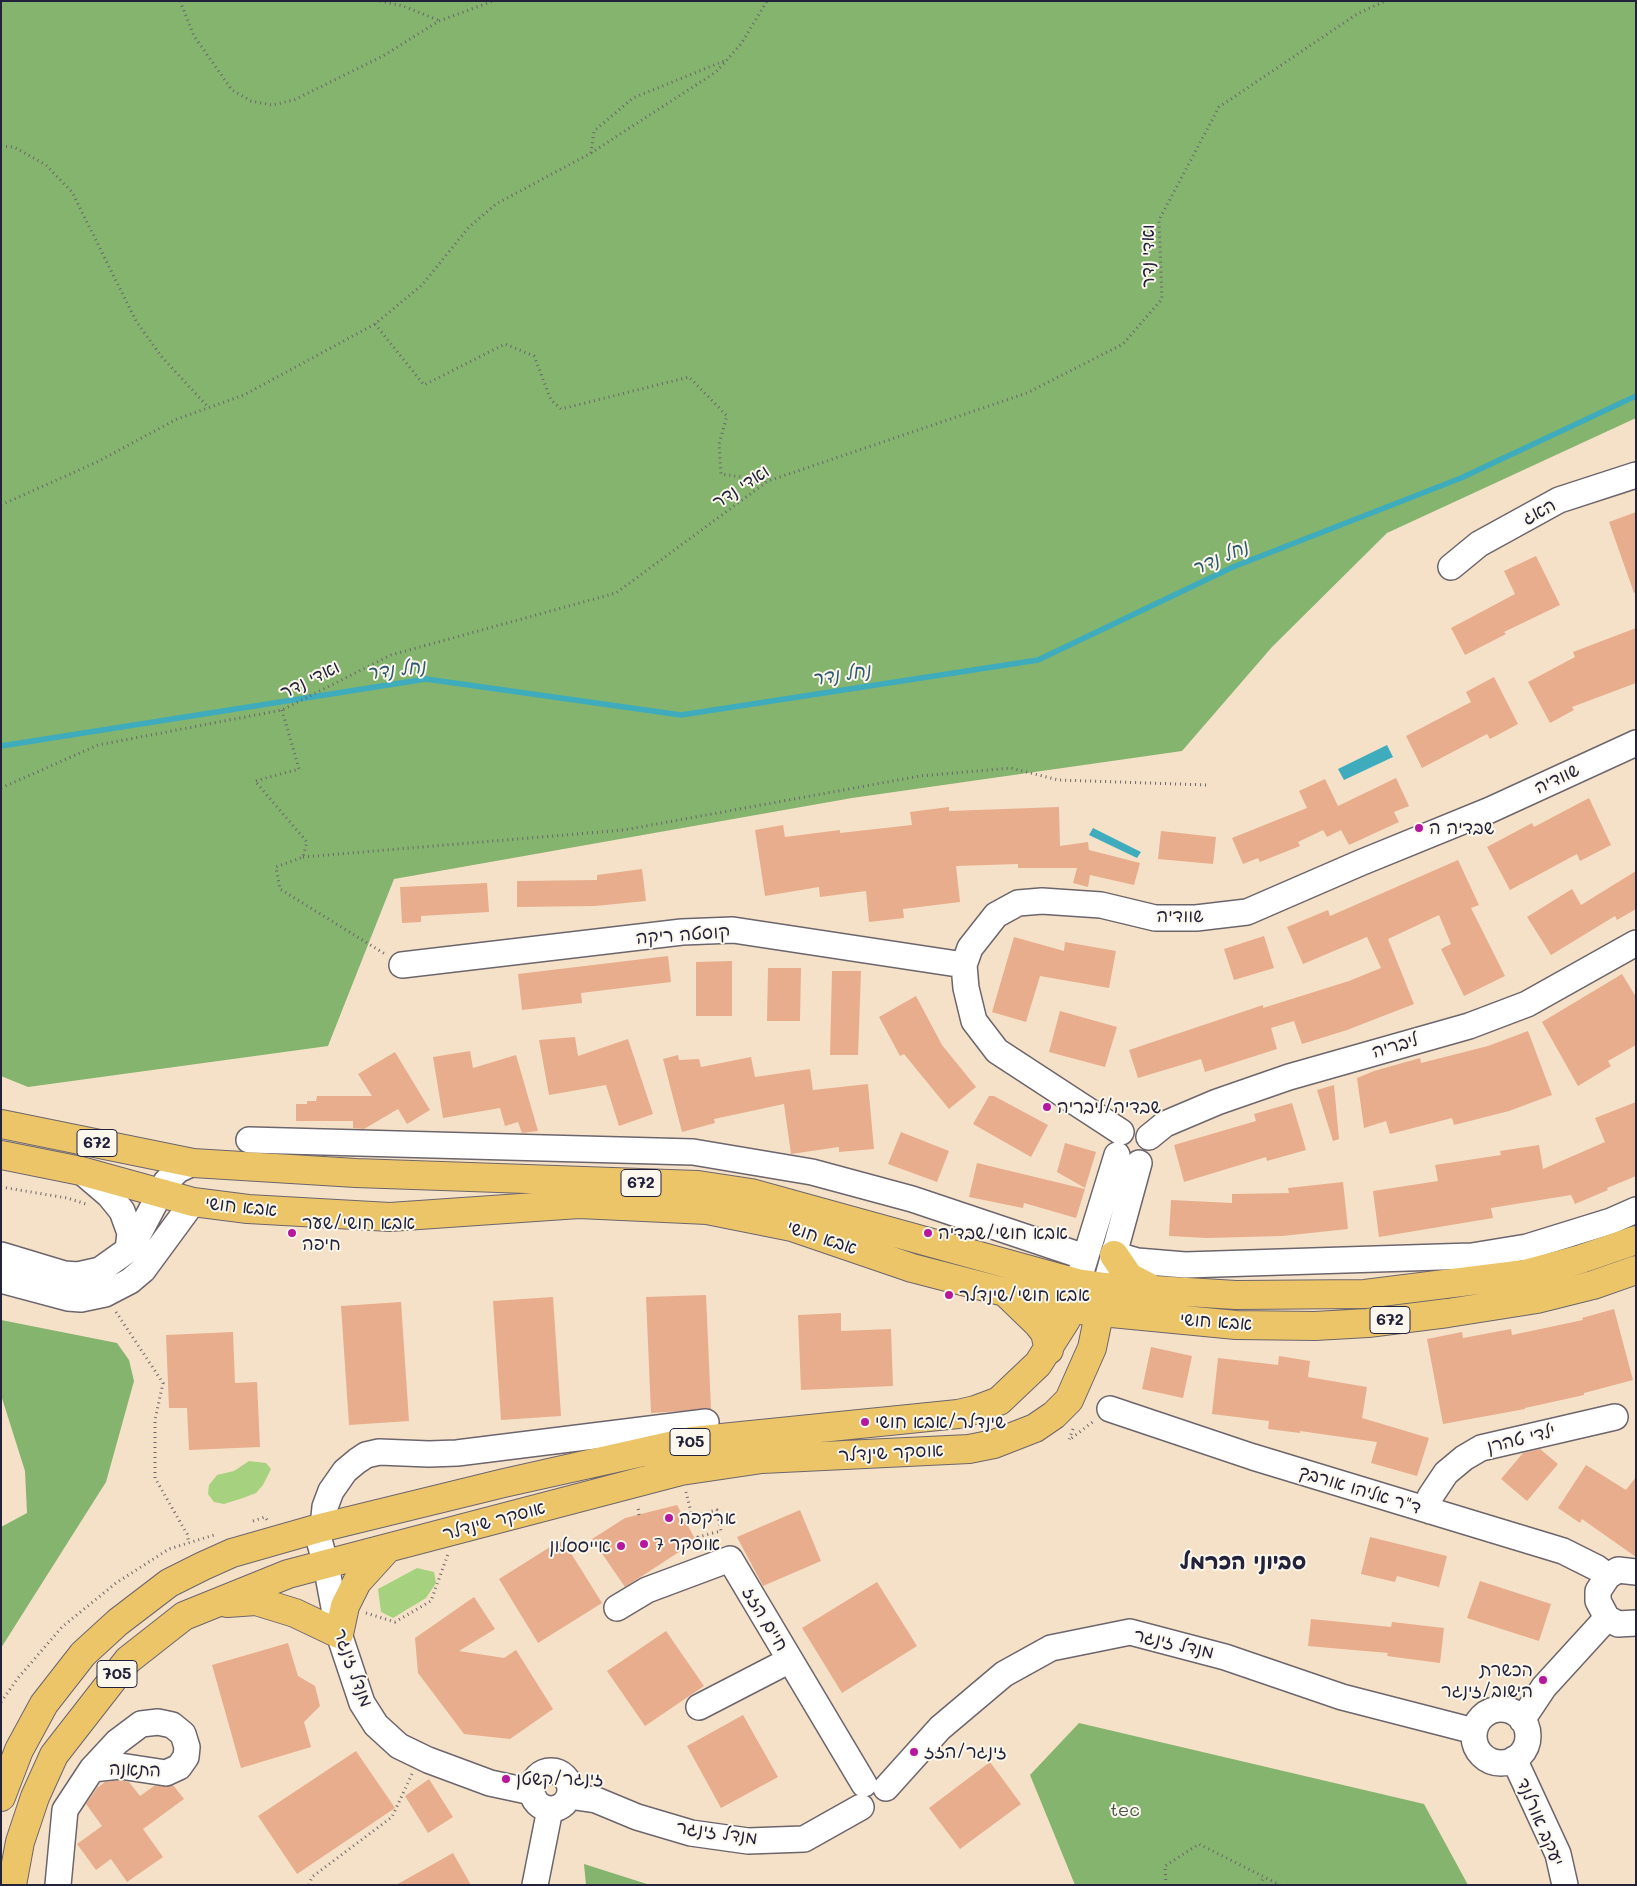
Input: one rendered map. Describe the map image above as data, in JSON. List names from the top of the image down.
{
  "streets": {
    "main road": [
      "672",
      "אבא חושי",
      "705",
      "אוסקר שינדלר"
    ],
    "street": [
      "האג",
      "שוודיה",
      "קוסטה ריקה",
      "ליבריה",
      "ילדי טהרן",
      "ד\"ר אליהו אורבך",
      "חיים הזז",
      "מנדל זינגר",
      "התאנה",
      "יעקב אורלנד"
    ],
    "path": ["ואדי נדר"]
  },
  "crossings": [
    ["שוודיה", "קוסטה ריקה"],
    ["אבא חושי", "אוסקר שינדלר"],
    ["ילדי טהרן", "ד\"ר אליהו אורבך"],
    ["אוסקר שינדלר", "מנדל זינגר"],
    ["חיים הזז", "מנדל זינגר"],
    ["מנדל זינגר", "יעקב אורלנד"]
  ],
  "districts": ["סביוני הכרמל"],
  "water": ["נחל נדר"],
  "parks": ["tec"],
  "places": [
    "שבדיה ה",
    "שבדיה/ליבריה",
    "אבא חושי/שער חיפה",
    "אבא חושי/שבדיה",
    "אבא חושי/שינדלר",
    "שינדלר/אבא חושי",
    "ארקפה",
    "אוסקר 7",
    "אייססלון",
    "הכשרת הישוב/זינגר",
    "זינגר/הזז",
    "זינגר/קשטן"
  ]
}
